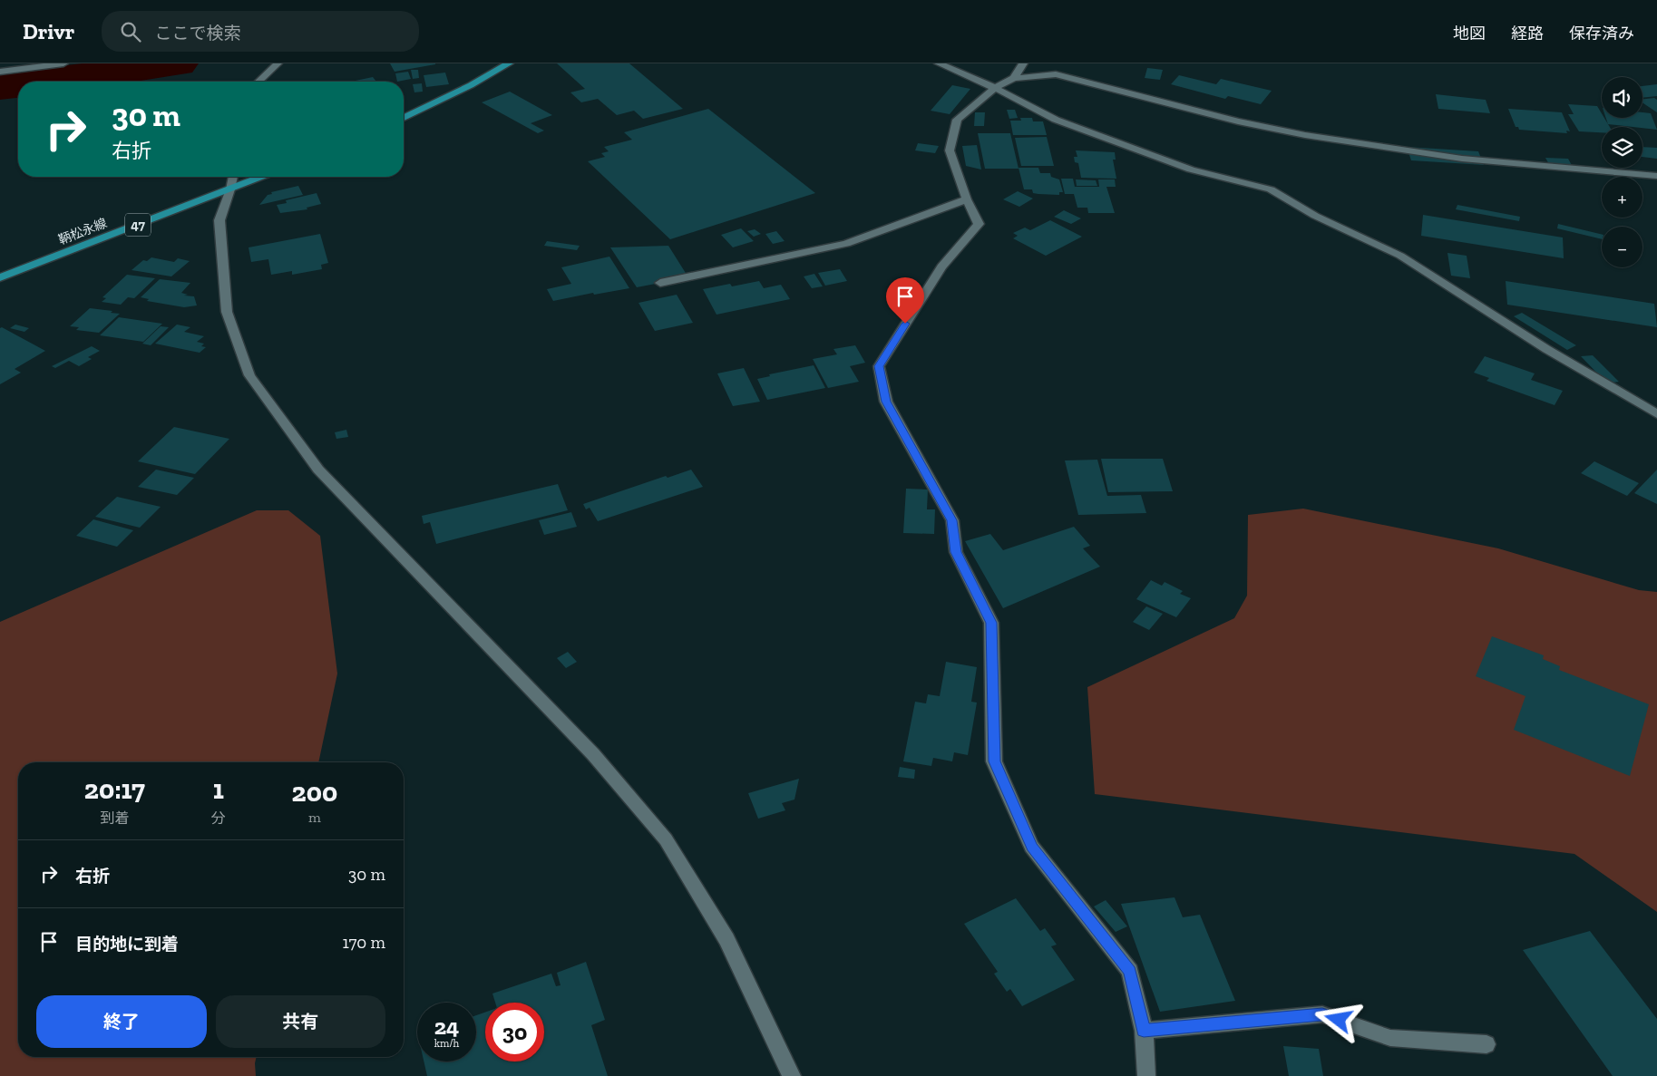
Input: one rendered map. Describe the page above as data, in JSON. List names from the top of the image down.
{
  "streets": {
    "main road": ["47", "鞆松永線"]
  },
  "page": {
    "header": "Drivr",
    "search": "ここで検索",
    "nav": ["地図", "経路", "保存済み"],
    "map_buttons": ["+", "−"],
    "turn": ["30 m", "右折"],
    "eta": [
      "20:17",
      "到着",
      "1",
      "分",
      "200",
      "m"
    ],
    "list": [
      {
        "name": "右折",
        "value": "30 m"
      },
      {
        "name": "目的地に到着",
        "value": "170 m"
      }
    ],
    "buttons": ["終了", "共有"],
    "speed": "24 km/h",
    "limit": "30"
  }
}
